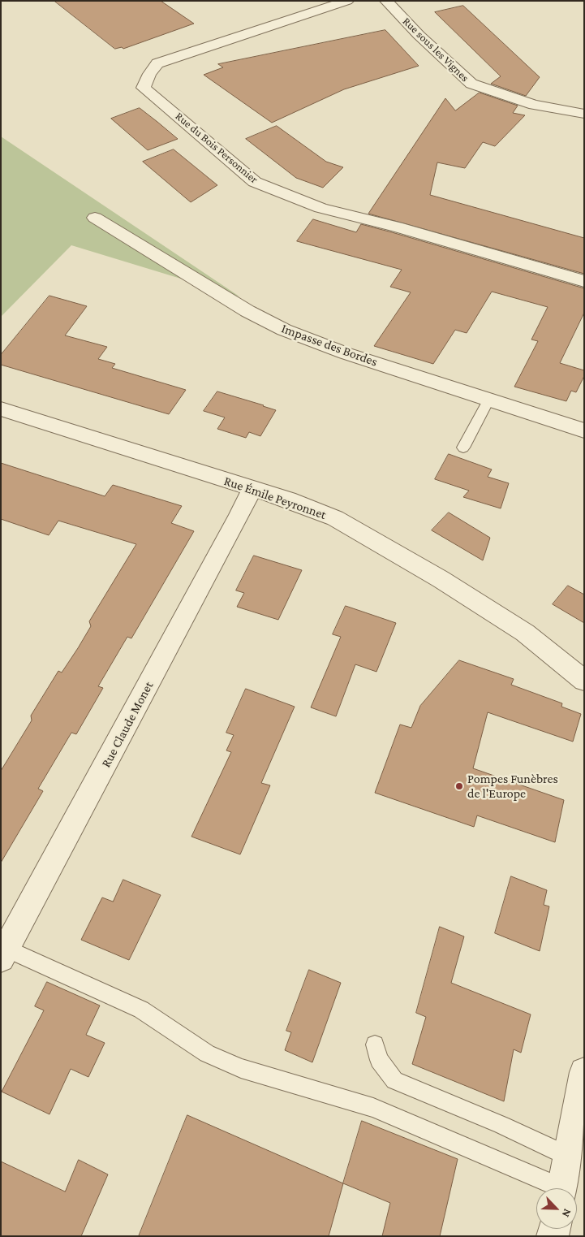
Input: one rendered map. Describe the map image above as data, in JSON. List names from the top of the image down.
{
  "streets": {
    "street": [
      "Rue sous les Vignes",
      "Rue du Bois Personnier",
      "Impasse des Bordes",
      "Rue Émile Peyronnet",
      "Rue Claude Monet"
    ]
  },
  "crossings": [
    ["Rue Émile Peyronnet", "Rue Claude Monet"]
  ],
  "places": ["Pompes Funèbres de l'Europe"],
  "north": "bottom right"
}
